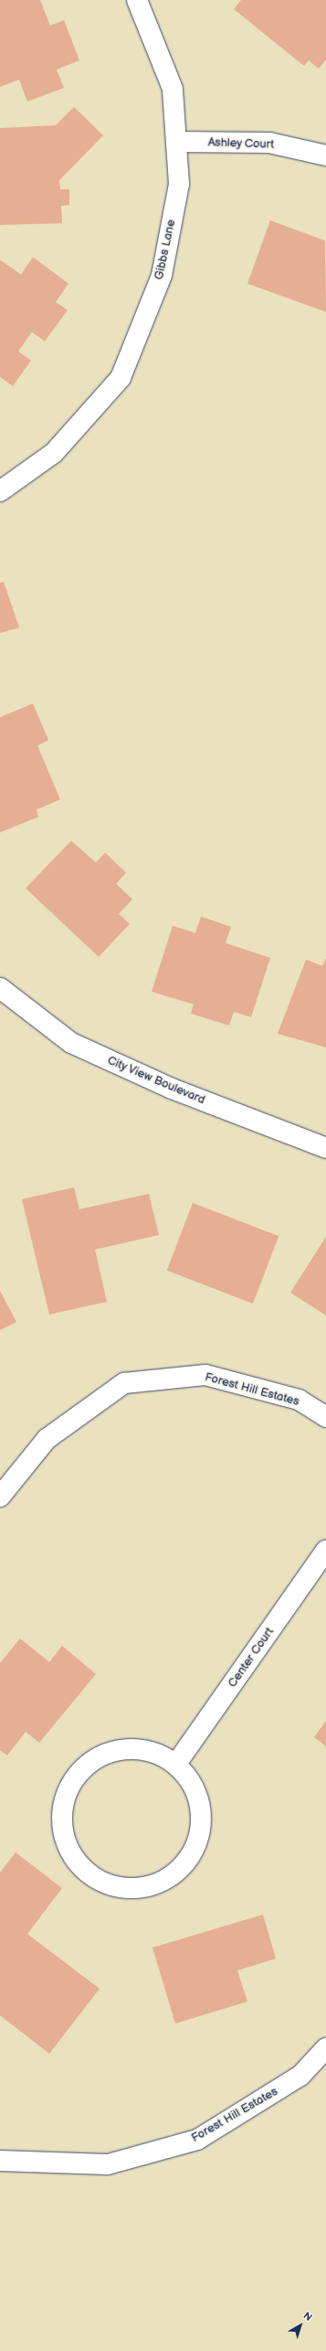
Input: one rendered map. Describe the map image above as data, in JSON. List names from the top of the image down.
{
  "streets": {
    "street": [
      "Ashley Court",
      "Gibbs Lane",
      "City View Boulevard",
      "Forest Hill Estates",
      "Center Court"
    ]
  },
  "crossings": [
    ["Ashley Court", "Gibbs Lane"]
  ],
  "north": "top right"
}
